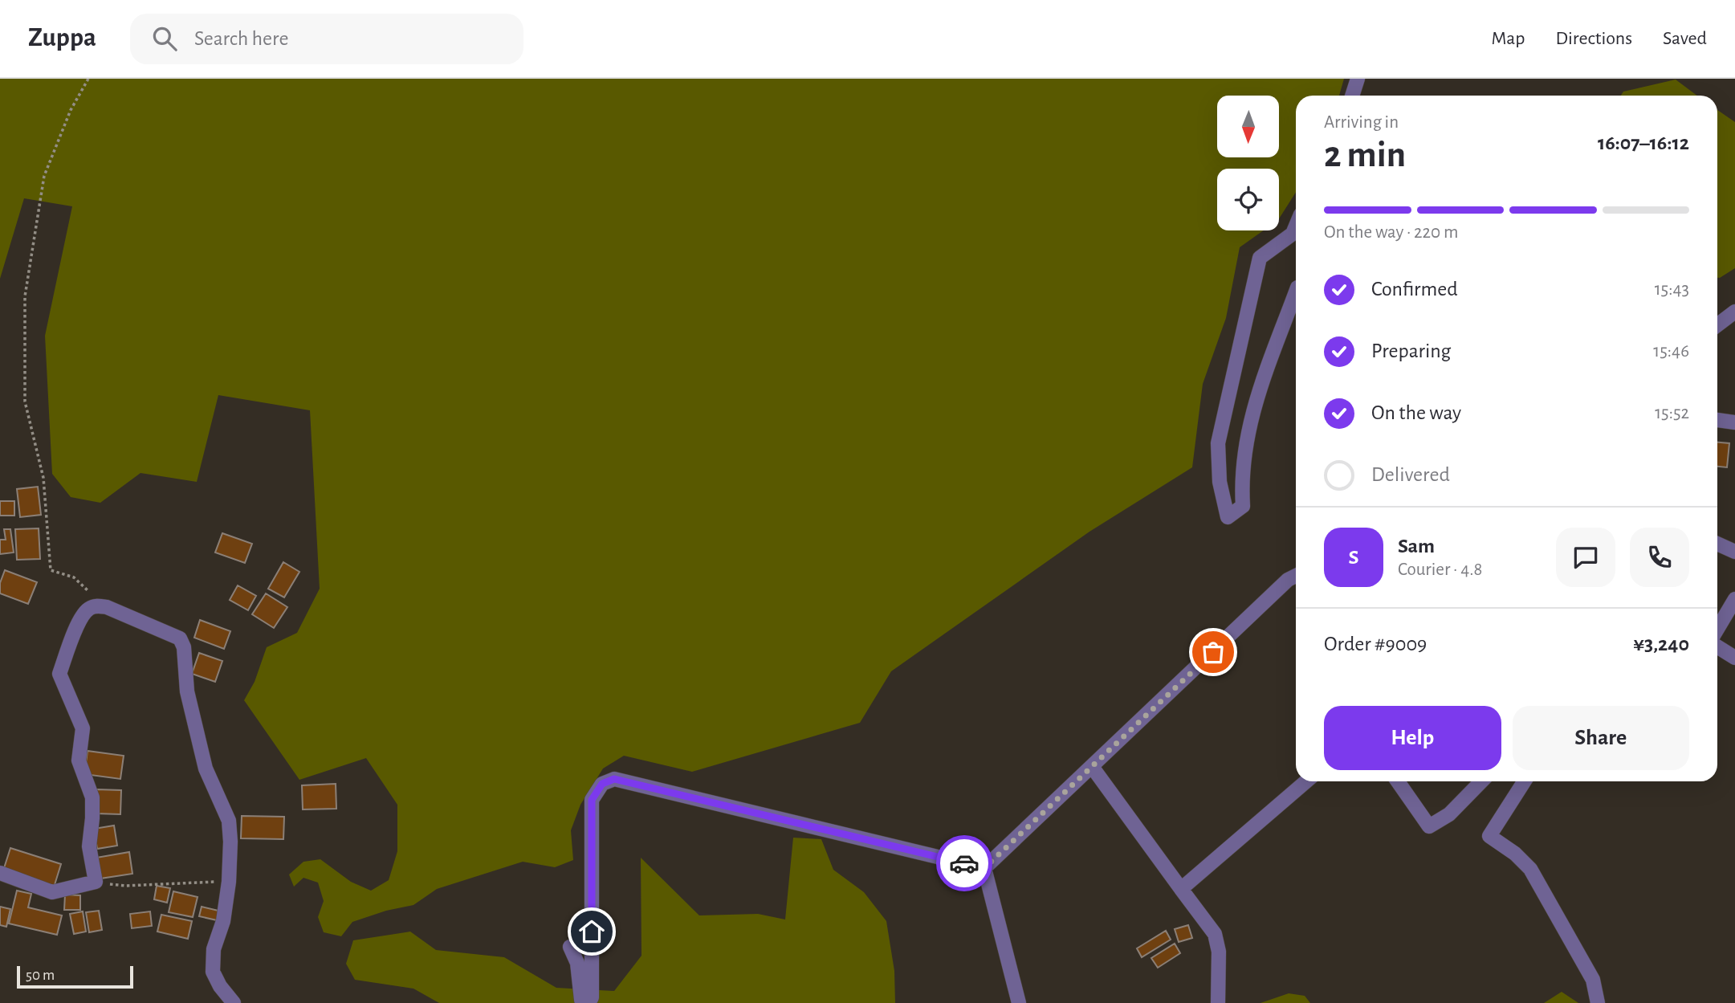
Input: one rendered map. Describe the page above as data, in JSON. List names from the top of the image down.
{
  "scale_bar": "50 m",
  "north": "bottom",
  "page": {
    "header": "Zuppa",
    "search": "Search here",
    "nav": ["Map", "Directions", "Saved"],
    "heading": ["2 min", "Arriving in", "16:07–16:12"],
    "panel": [
      "Sam",
      "Courier · 4.8",
      "Order #9009",
      "¥3,240"
    ],
    "bar": "On the way · 220 m",
    "list": [
      ["Confirmed", "15:43"],
      ["Preparing", "15:46"],
      ["On the way", "15:52"],
      "Delivered"
    ],
    "round": "S",
    "buttons": ["Help", "Share"],
    "scale": "50 m"
  }
}
